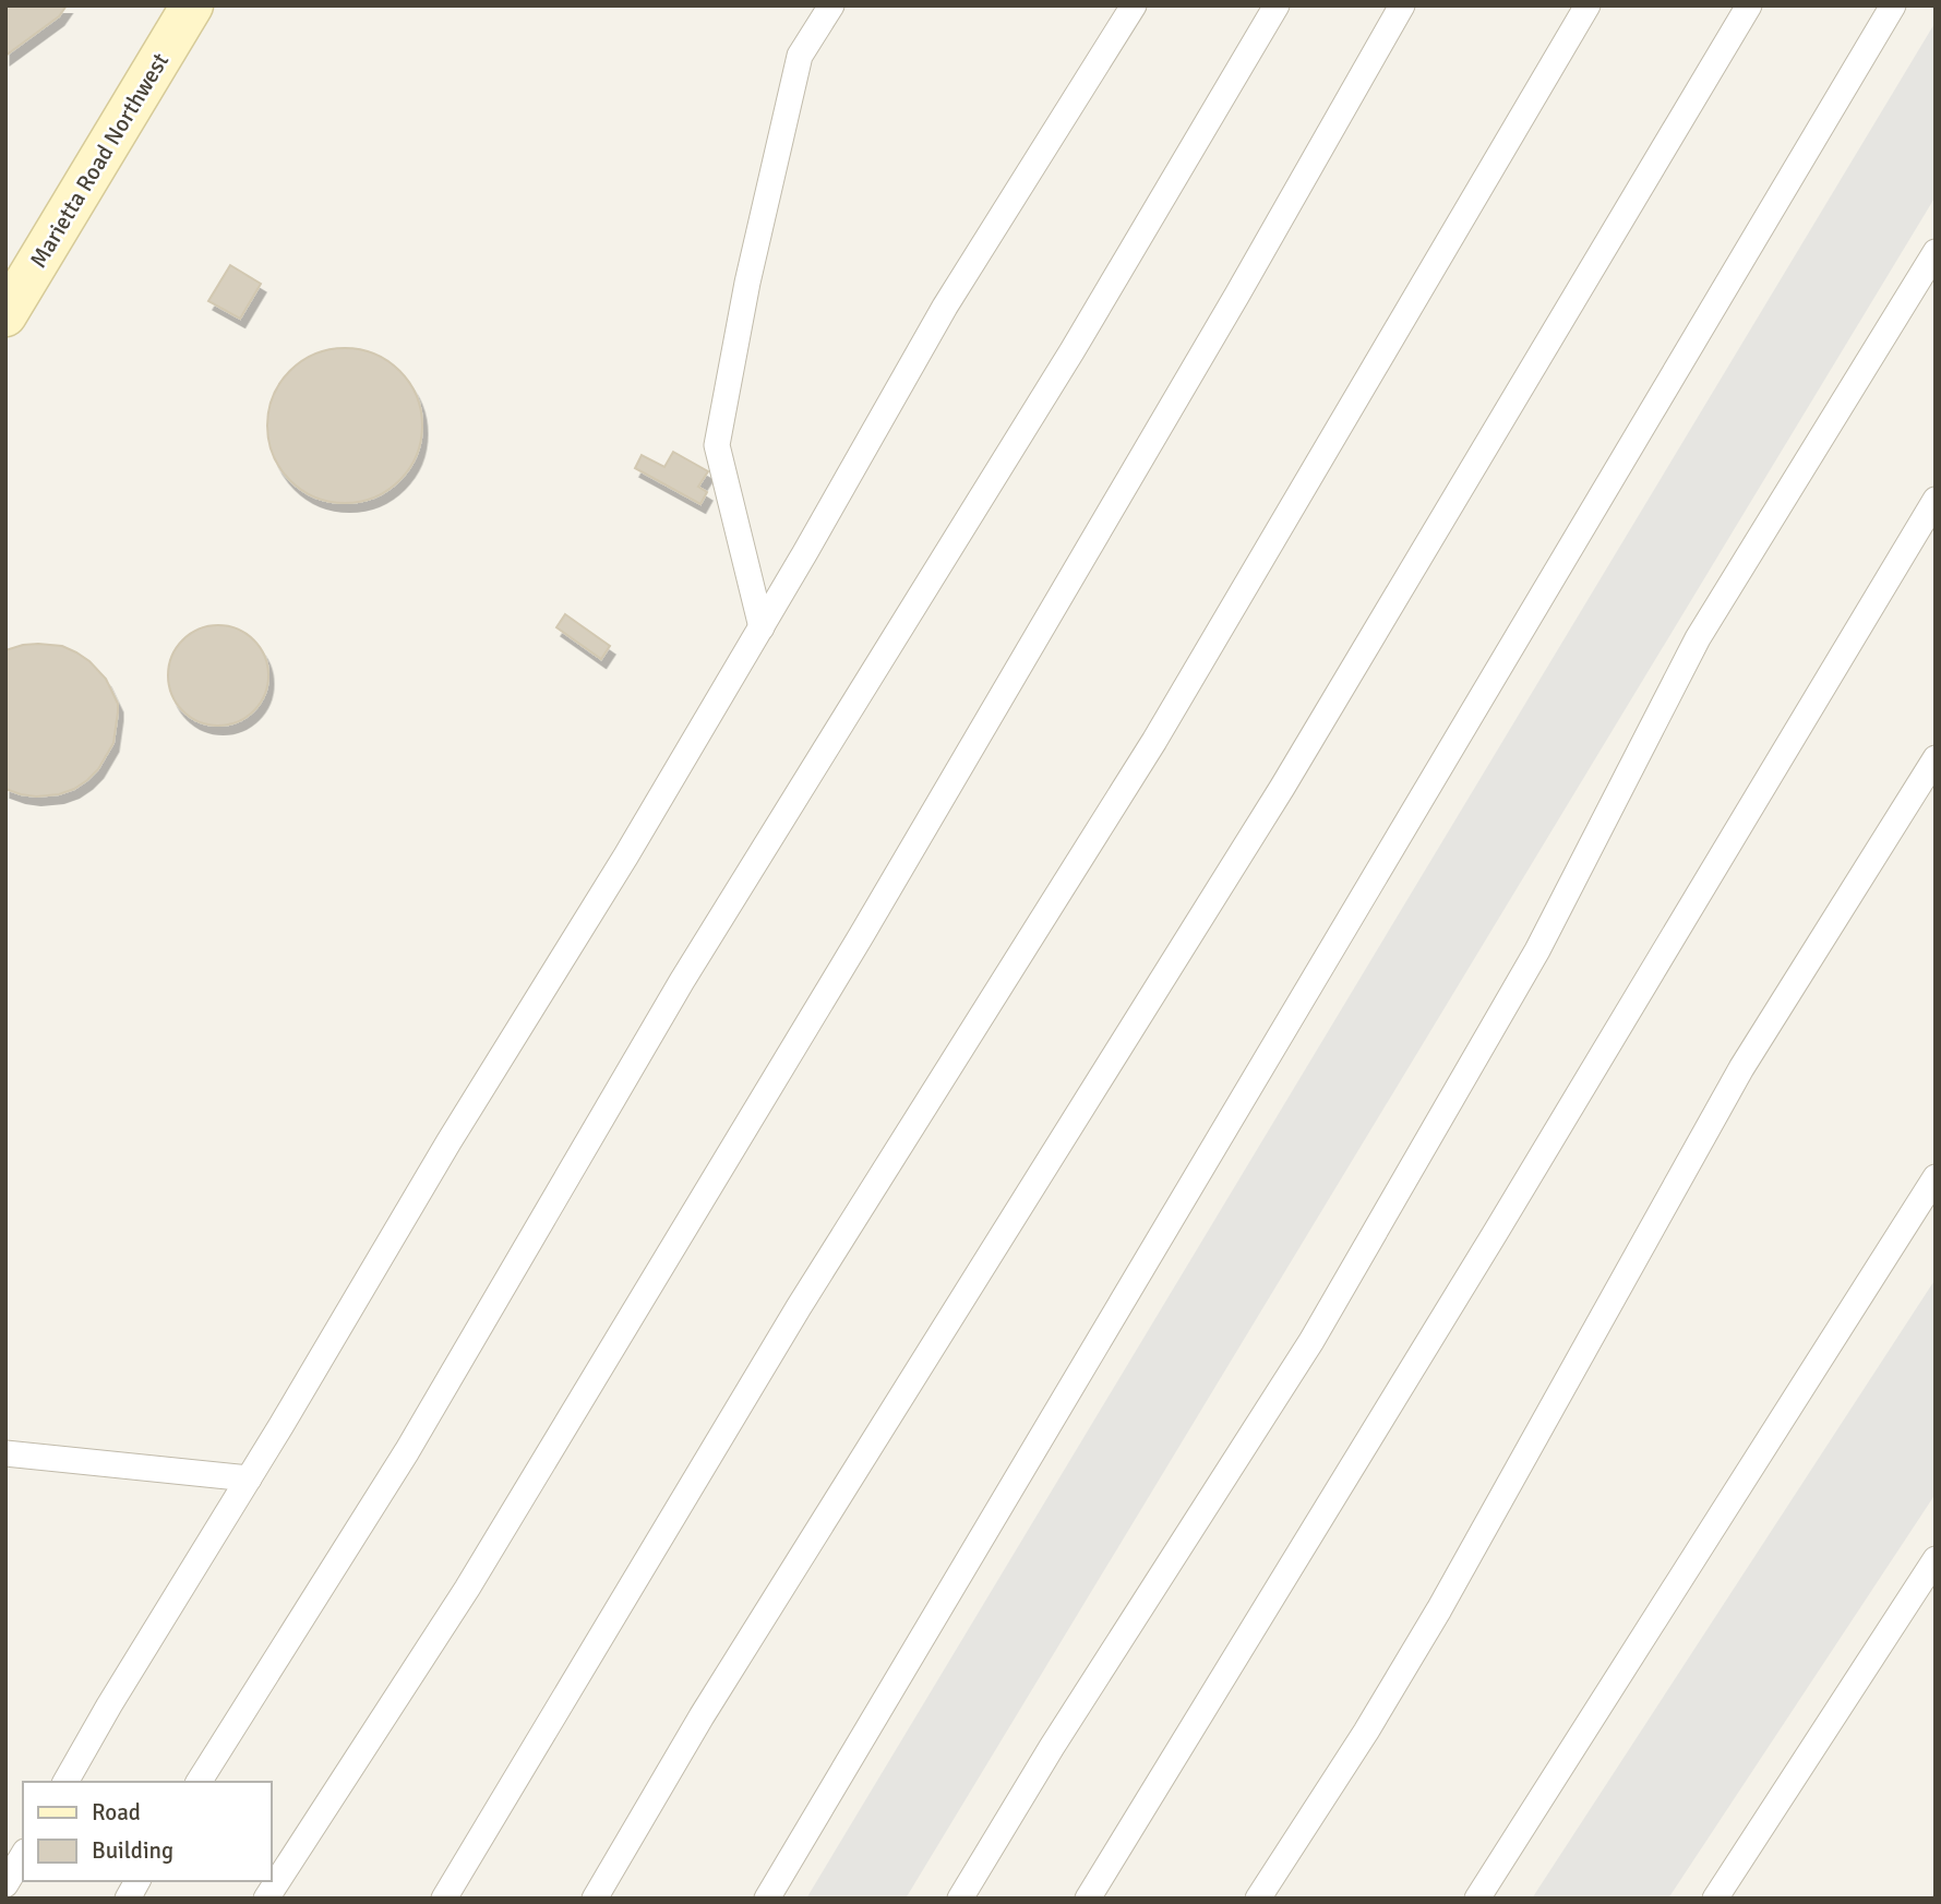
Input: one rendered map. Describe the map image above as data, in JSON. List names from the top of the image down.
{
  "streets": {
    "street": ["Marietta Road Northwest"]
  },
  "legend": ["Road", "Building"]
}
